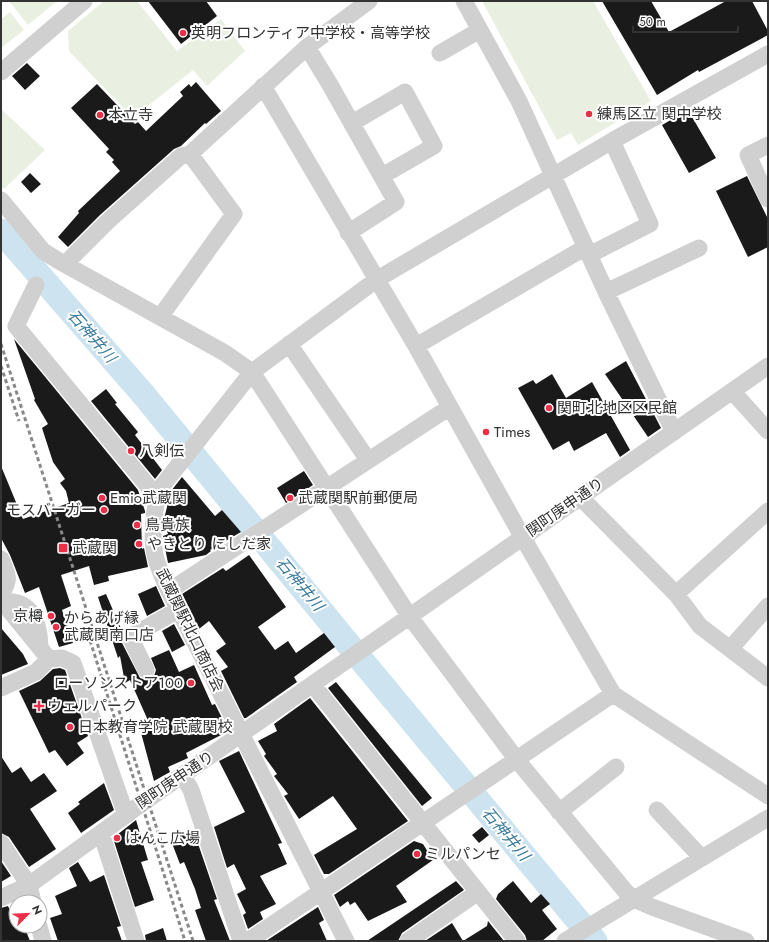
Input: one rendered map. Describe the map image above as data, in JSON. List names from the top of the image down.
{
  "streets": {
    "street": ["関町庚申通り", "武蔵関駅北口商店会"]
  },
  "crossings": [
    ["関町庚申通り", "武蔵関駅北口商店会"]
  ],
  "water": ["石神井川"],
  "places": {
    "other": [
      "英明フロンティア中学校・高等学校",
      "練馬区立 関中学校",
      "本立寺",
      "関町北地区区民館",
      "Times",
      "八剣伝",
      "Emio武蔵関",
      "武蔵関駅前郵便局",
      "モスバーガー",
      "鳥貴族",
      "やきとり にしだ家",
      "京樽",
      "からあげ縁 武蔵関南口店",
      "ローソンストア100",
      "日本教育学院 武蔵関校",
      "はんこ広場",
      "ミルパンセ"
    ],
    "transit": ["武蔵関"],
    "health": ["ウェルパーク"]
  },
  "scale_bar": "50 m",
  "north": "top right"
}
